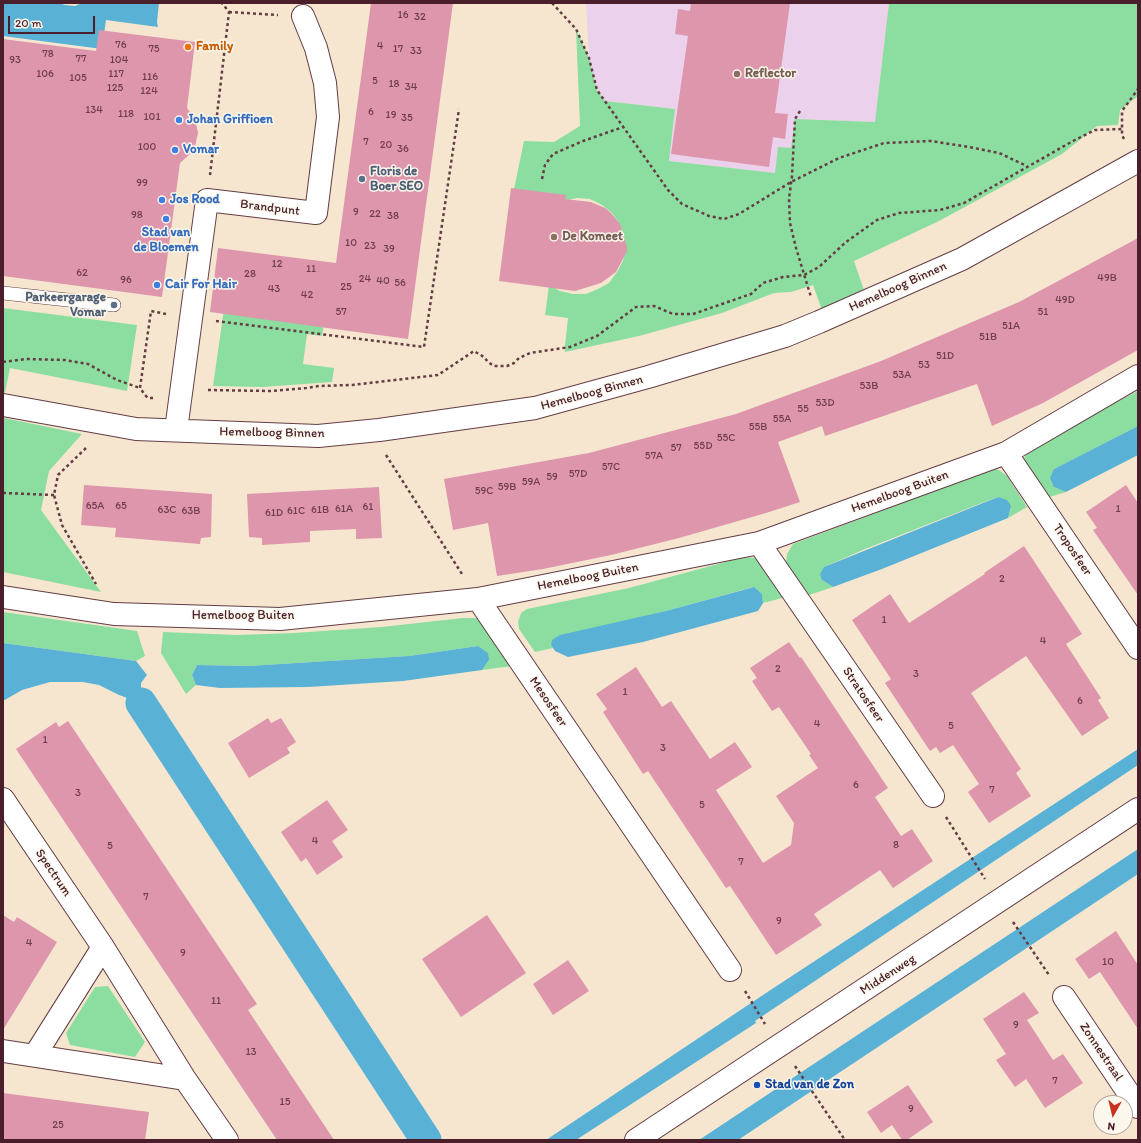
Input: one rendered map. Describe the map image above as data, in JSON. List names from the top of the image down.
{
  "streets": {
    "street": [
      "Brandpunt",
      "Hemelboog Binnen",
      "Hemelboog Buiten",
      "Troposfeer",
      "Stratosfeer",
      "Mesosfeer",
      "Spectrum",
      "Middenweg",
      "Zonnestraal"
    ]
  },
  "crossings": [
    ["Hemelboog Buiten", "Troposfeer"],
    ["Hemelboog Buiten", "Stratosfeer"],
    ["Hemelboog Buiten", "Mesosfeer"]
  ],
  "places": [
    "Family",
    "Reflector",
    "Johan Griffioen",
    "Vomar",
    "Floris de Boer SEO",
    "Jos Rood",
    "Stad van de Bloemen",
    "De Komeet",
    "Cair For Hair",
    "Parkeergarage Vomar",
    "Stad van de Zon"
  ],
  "house_numbers": [
    "16",
    "32",
    "76",
    "4",
    "75",
    "17",
    "33",
    "78",
    "77",
    "93",
    "104",
    "106",
    "117",
    "116",
    "105",
    "5",
    "18",
    "34",
    "125",
    "124",
    "134",
    "6",
    "118",
    "19",
    "101",
    "35",
    "7",
    "20",
    "100",
    "36",
    "99",
    "9",
    "22",
    "98",
    "38",
    "10",
    "23",
    "39",
    "12",
    "11",
    "62",
    "28",
    "49B",
    "24",
    "96",
    "40",
    "56",
    "25",
    "43",
    "42",
    "49D",
    "57",
    "51",
    "51A",
    "51B",
    "51D",
    "53",
    "53A",
    "53B",
    "53D",
    "55",
    "55A",
    "55B",
    "55C",
    "55D",
    "57",
    "57A",
    "57C",
    "57D",
    "59",
    "59A",
    "59B",
    "59C",
    "65A",
    "65",
    "61",
    "61A",
    "1",
    "63C",
    "61B",
    "63B",
    "61C",
    "61D",
    "2",
    "1",
    "4",
    "2",
    "3",
    "1",
    "6",
    "4",
    "5",
    "1",
    "3",
    "6",
    "7",
    "3",
    "5",
    "4",
    "8",
    "5",
    "7",
    "7",
    "9",
    "4",
    "9",
    "10",
    "11",
    "9",
    "13",
    "7",
    "15",
    "9",
    "25"
  ],
  "scale_bar": "20 m",
  "north": "bottom"
}
